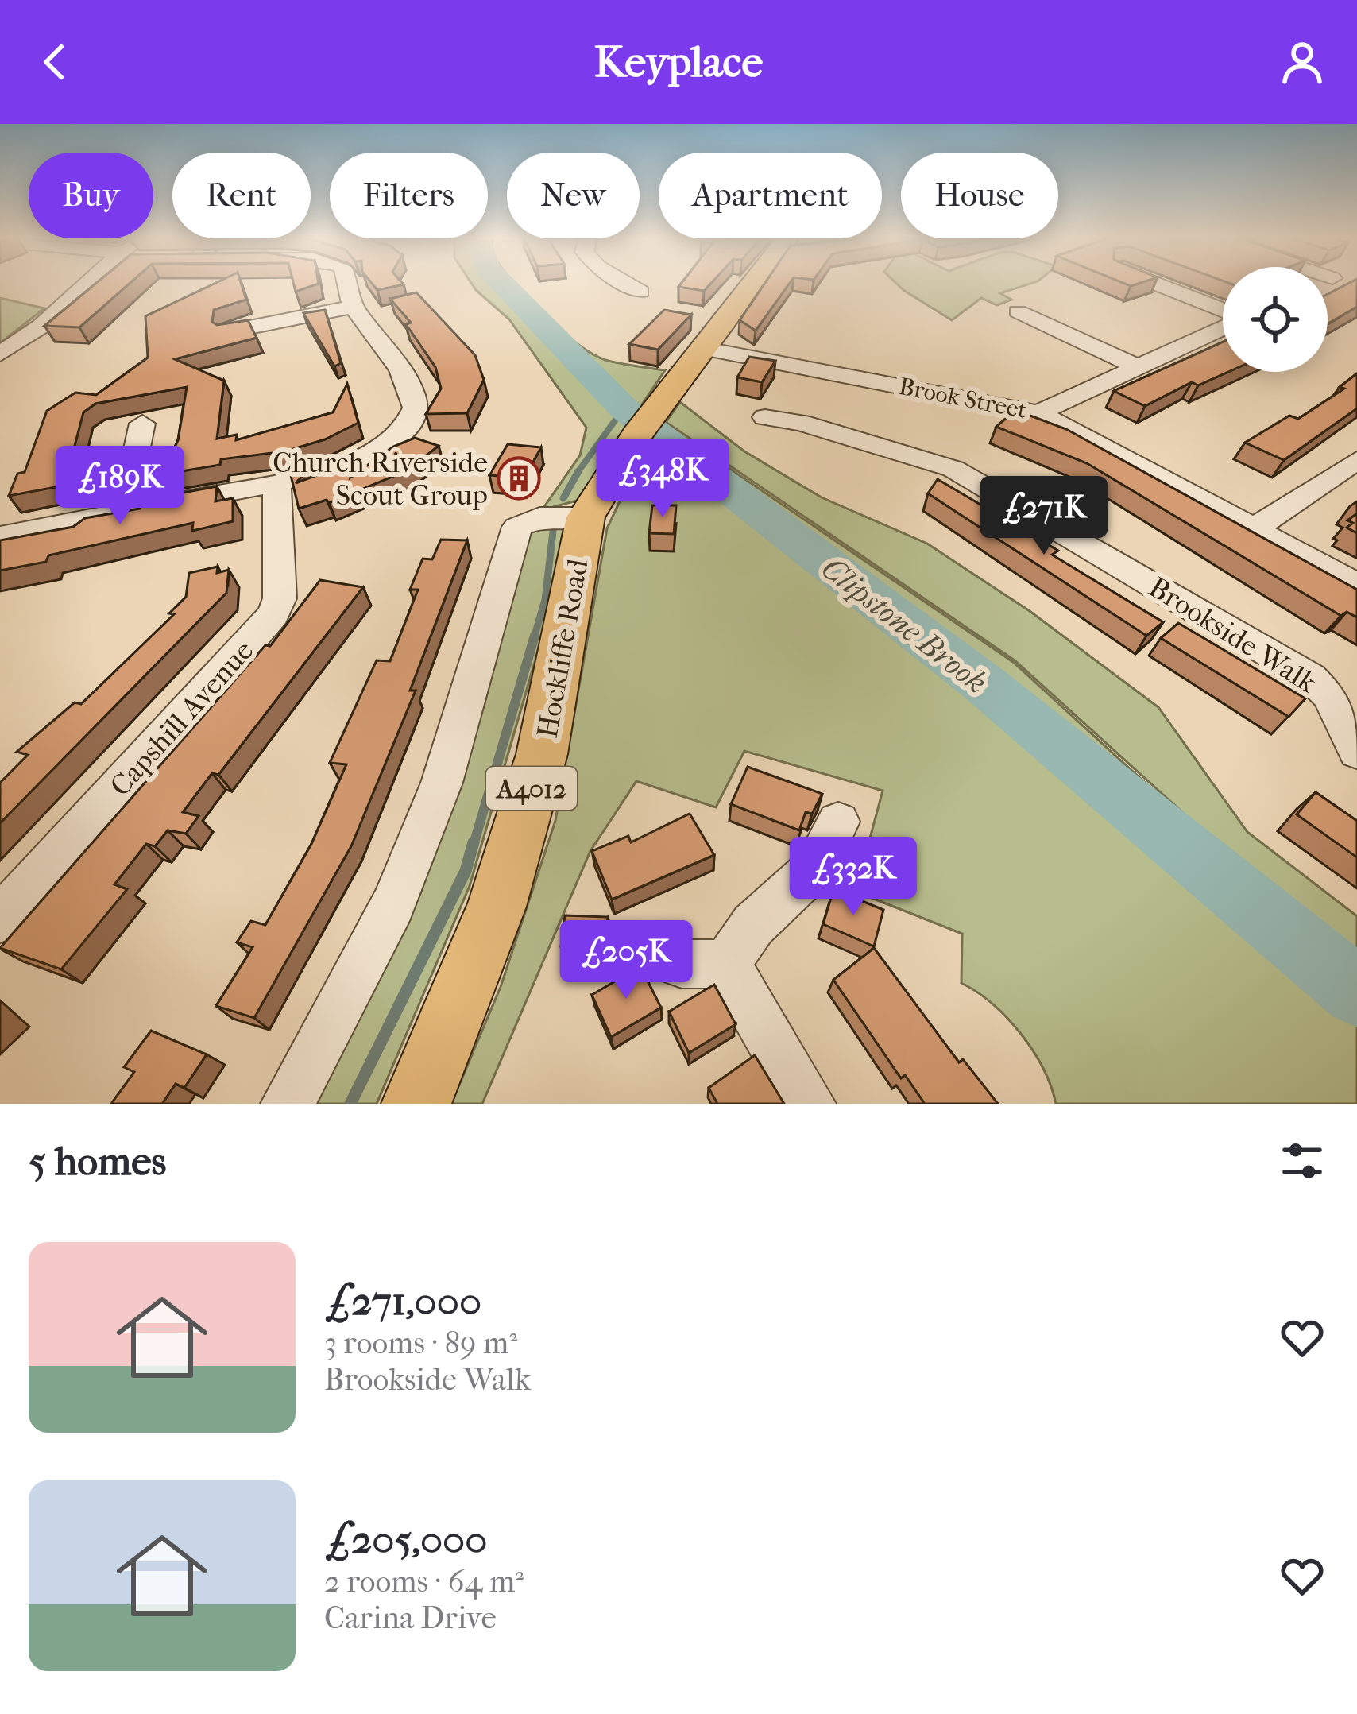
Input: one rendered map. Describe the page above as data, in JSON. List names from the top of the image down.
{
  "streets": {
    "main road": ["Hockliffe Road", "A4012"],
    "street": ["Brook Street", "Brookside Walk", "Capshill Avenue"]
  },
  "crossings": [
    ["Brook Street", "Hockliffe Road"]
  ],
  "water": ["Clipstone Brook"],
  "places": {
    "building": ["Church Riverside Scout Group"]
  },
  "page": {
    "header": "Keyplace",
    "chip": [
      "Buy",
      "Rent",
      "Filters",
      "New",
      "Apartment",
      "House"
    ],
    "price": [
      "£348K",
      "£189K",
      "£271K",
      "£332K",
      "£205K"
    ],
    "heading": "5 homes",
    "list": [
      {
        "name": "£271,000",
        "note": "3 rooms · 89 m² · Brookside Walk"
      },
      {
        "name": "£205,000",
        "note": "2 rooms · 64 m² · Carina Drive"
      }
    ]
  }
}
